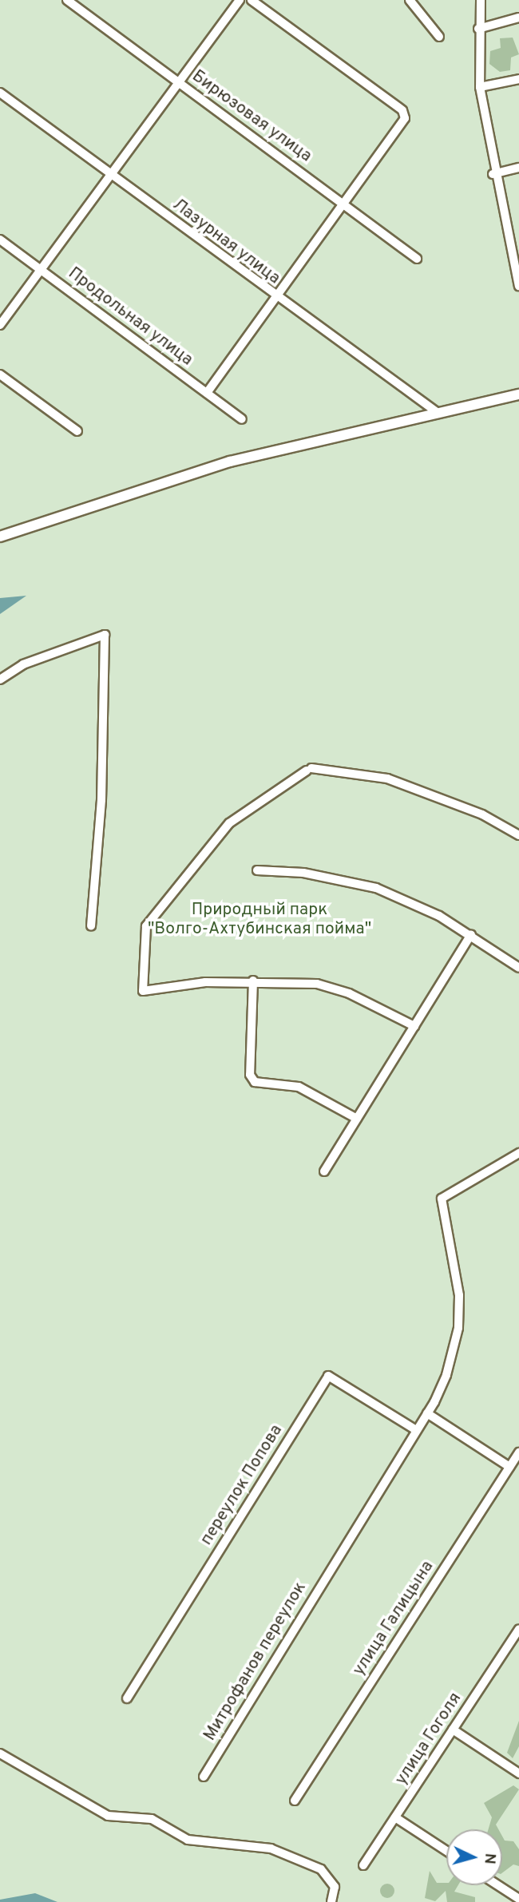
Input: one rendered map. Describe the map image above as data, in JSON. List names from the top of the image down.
{
  "streets": {
    "street": [
      "Бирюзовая улица",
      "Лазурная улица",
      "Продольная улица",
      "переулок Попова",
      "улица Галицына",
      "Митрофанов переулок",
      "улица Гоголя"
    ]
  },
  "crossings": [
    ["переулок Попова", "Митрофанов переулок"]
  ],
  "parks": ["Природный парк \"Волго-Ахтубинская пойма\""],
  "north": "right"
}
